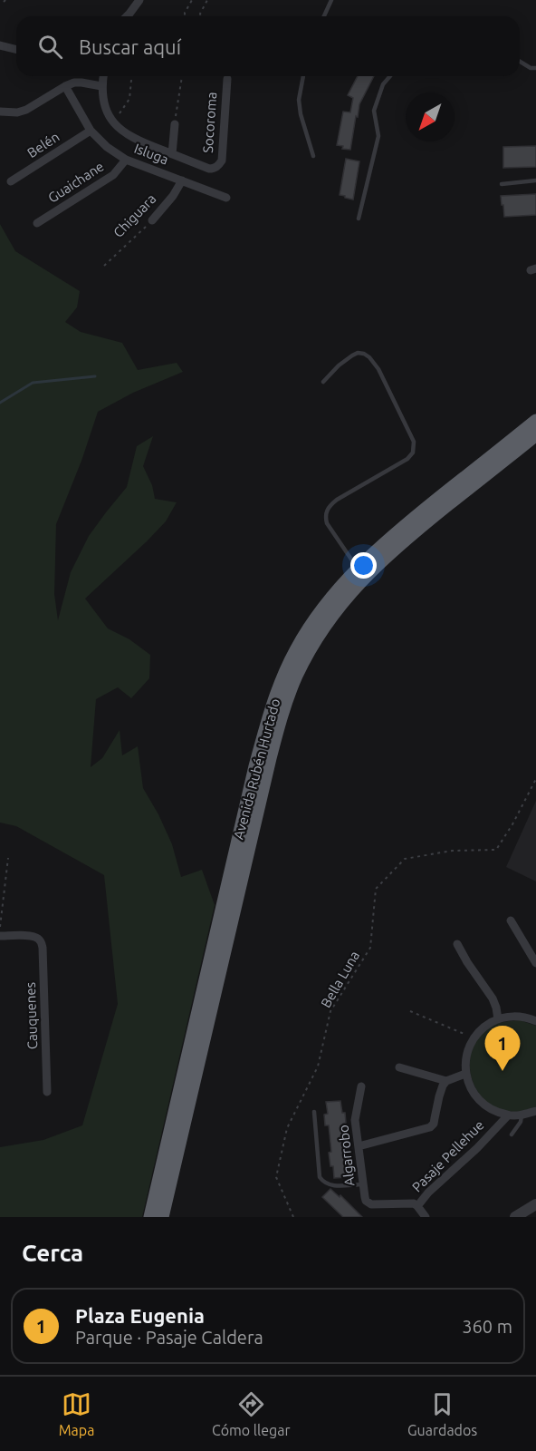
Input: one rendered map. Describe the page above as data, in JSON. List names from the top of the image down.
{
  "streets": {
    "highway": ["Avenida Rubén Hurtado"],
    "street": [
      "Socoroma",
      "Belén",
      "Isluga",
      "Guaichane",
      "Chiguara",
      "Cauquenes",
      "Algarrobo",
      "Pasaje Pellehue"
    ],
    "path": ["Bella Luna"]
  },
  "crossings": [
    ["Socoroma", "Isluga"],
    ["Belén", "Isluga"],
    ["Isluga", "Guaichane"],
    ["Isluga", "Chiguara"],
    ["Algarrobo", "Pasaje Pellehue"]
  ],
  "north": "bottom left",
  "page": {
    "search": "Buscar aquí",
    "pins": "1",
    "heading": "Cerca",
    "list": [
      {
        "mark": "1",
        "name": "Plaza Eugenia",
        "note": "Parque · Pasaje Caldera",
        "value": "360 m"
      }
    ],
    "nav": ["Mapa", "Cómo llegar", "Guardados"]
  }
}
